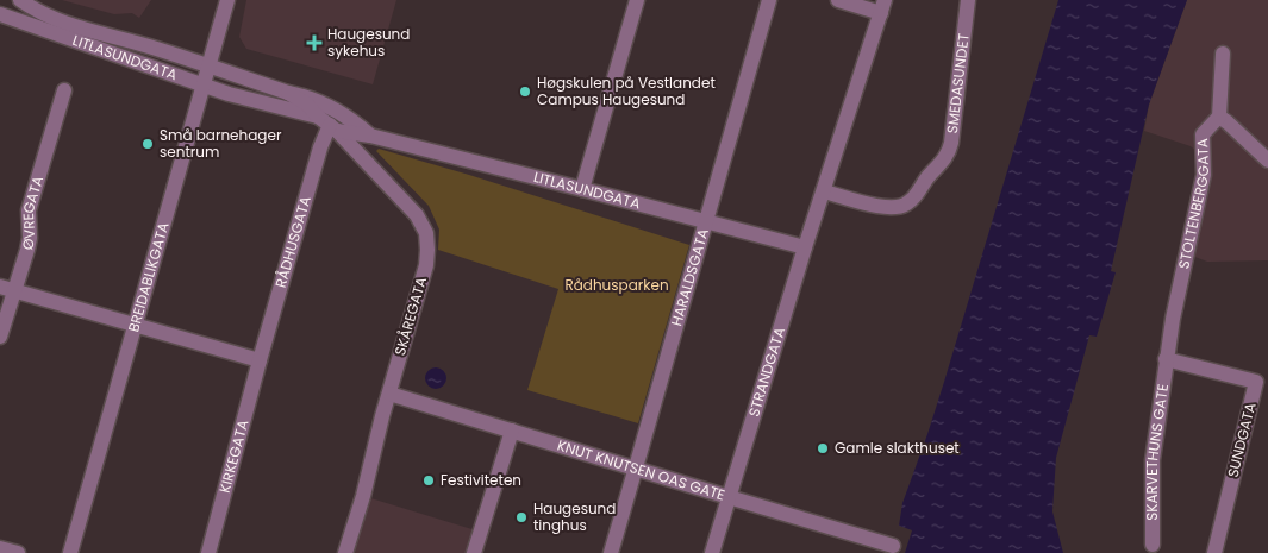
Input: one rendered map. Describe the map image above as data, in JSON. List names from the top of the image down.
{
  "streets": {
    "street": [
      "LITLASUNDGATA",
      "SMEDASUNDET",
      "STOLTENBERGGATA",
      "ØVREGATA",
      "RÅDHUSGATA",
      "HARALDSGATA",
      "BREIDABLIKGATA",
      "SKÅREGATA",
      "STRANDGATA",
      "SUNDGATA",
      "SKARVETHUNS GATE",
      "KIRKEGATA",
      "KNUT KNUTSEN OAS GATE"
    ]
  },
  "crossings": [
    ["LITLASUNDGATA", "RÅDHUSGATA"],
    ["LITLASUNDGATA", "HARALDSGATA"],
    ["LITLASUNDGATA", "BREIDABLIKGATA"],
    ["LITLASUNDGATA", "SKÅREGATA"],
    ["LITLASUNDGATA", "STRANDGATA"],
    ["SMEDASUNDET", "STRANDGATA"],
    ["STOLTENBERGGATA", "SUNDGATA"],
    ["STOLTENBERGGATA", "SKARVETHUNS GATE"],
    ["RÅDHUSGATA", "SKÅREGATA"],
    ["RÅDHUSGATA", "KIRKEGATA"],
    ["HARALDSGATA", "KNUT KNUTSEN OAS GATE"],
    ["SKÅREGATA", "KNUT KNUTSEN OAS GATE"],
    ["STRANDGATA", "KNUT KNUTSEN OAS GATE"],
    ["SUNDGATA", "SKARVETHUNS GATE"]
  ],
  "parks": ["Rådhusparken"],
  "places": {
    "health": ["Haugesund sykehus"],
    "other": [
      "Høgskulen på Vestlandet Campus Haugesund",
      "Små barnehager sentrum",
      "Gamle slakthuset",
      "Festiviteten",
      "Haugesund tinghus"
    ]
  }
}
